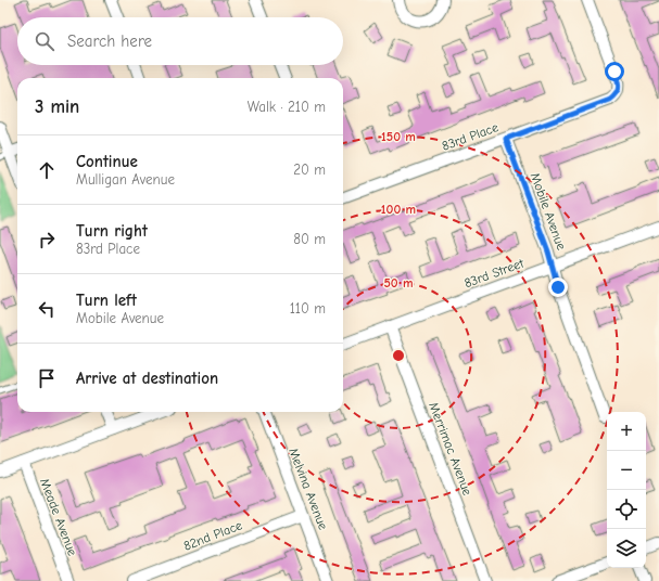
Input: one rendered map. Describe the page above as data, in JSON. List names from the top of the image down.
{
  "streets": {
    "street": [
      "83rd Place",
      "Mobile Avenue",
      "83rd Street",
      "Merrimac Avenue",
      "Melvina Avenue",
      "Meade Avenue",
      "82nd Place"
    ]
  },
  "crossings": [
    ["83rd Place", "Mobile Avenue"],
    ["Mobile Avenue", "83rd Street"],
    ["83rd Street", "Merrimac Avenue"],
    ["Melvina Avenue", "82nd Place"]
  ],
  "page": {
    "search": "Search here",
    "heading": ["3 min", "Walk · 210 m"],
    "list": [
      ["Continue", "Mulligan Avenue", "20 m"],
      ["Turn right", "83rd Place", "80 m"],
      ["Turn left", "Mobile Avenue", "110 m"],
      "Arrive at destination"
    ],
    "map_buttons": ["+", "−"]
  },
  "rings": ["150 m", "100 m", "50 m"]
}
